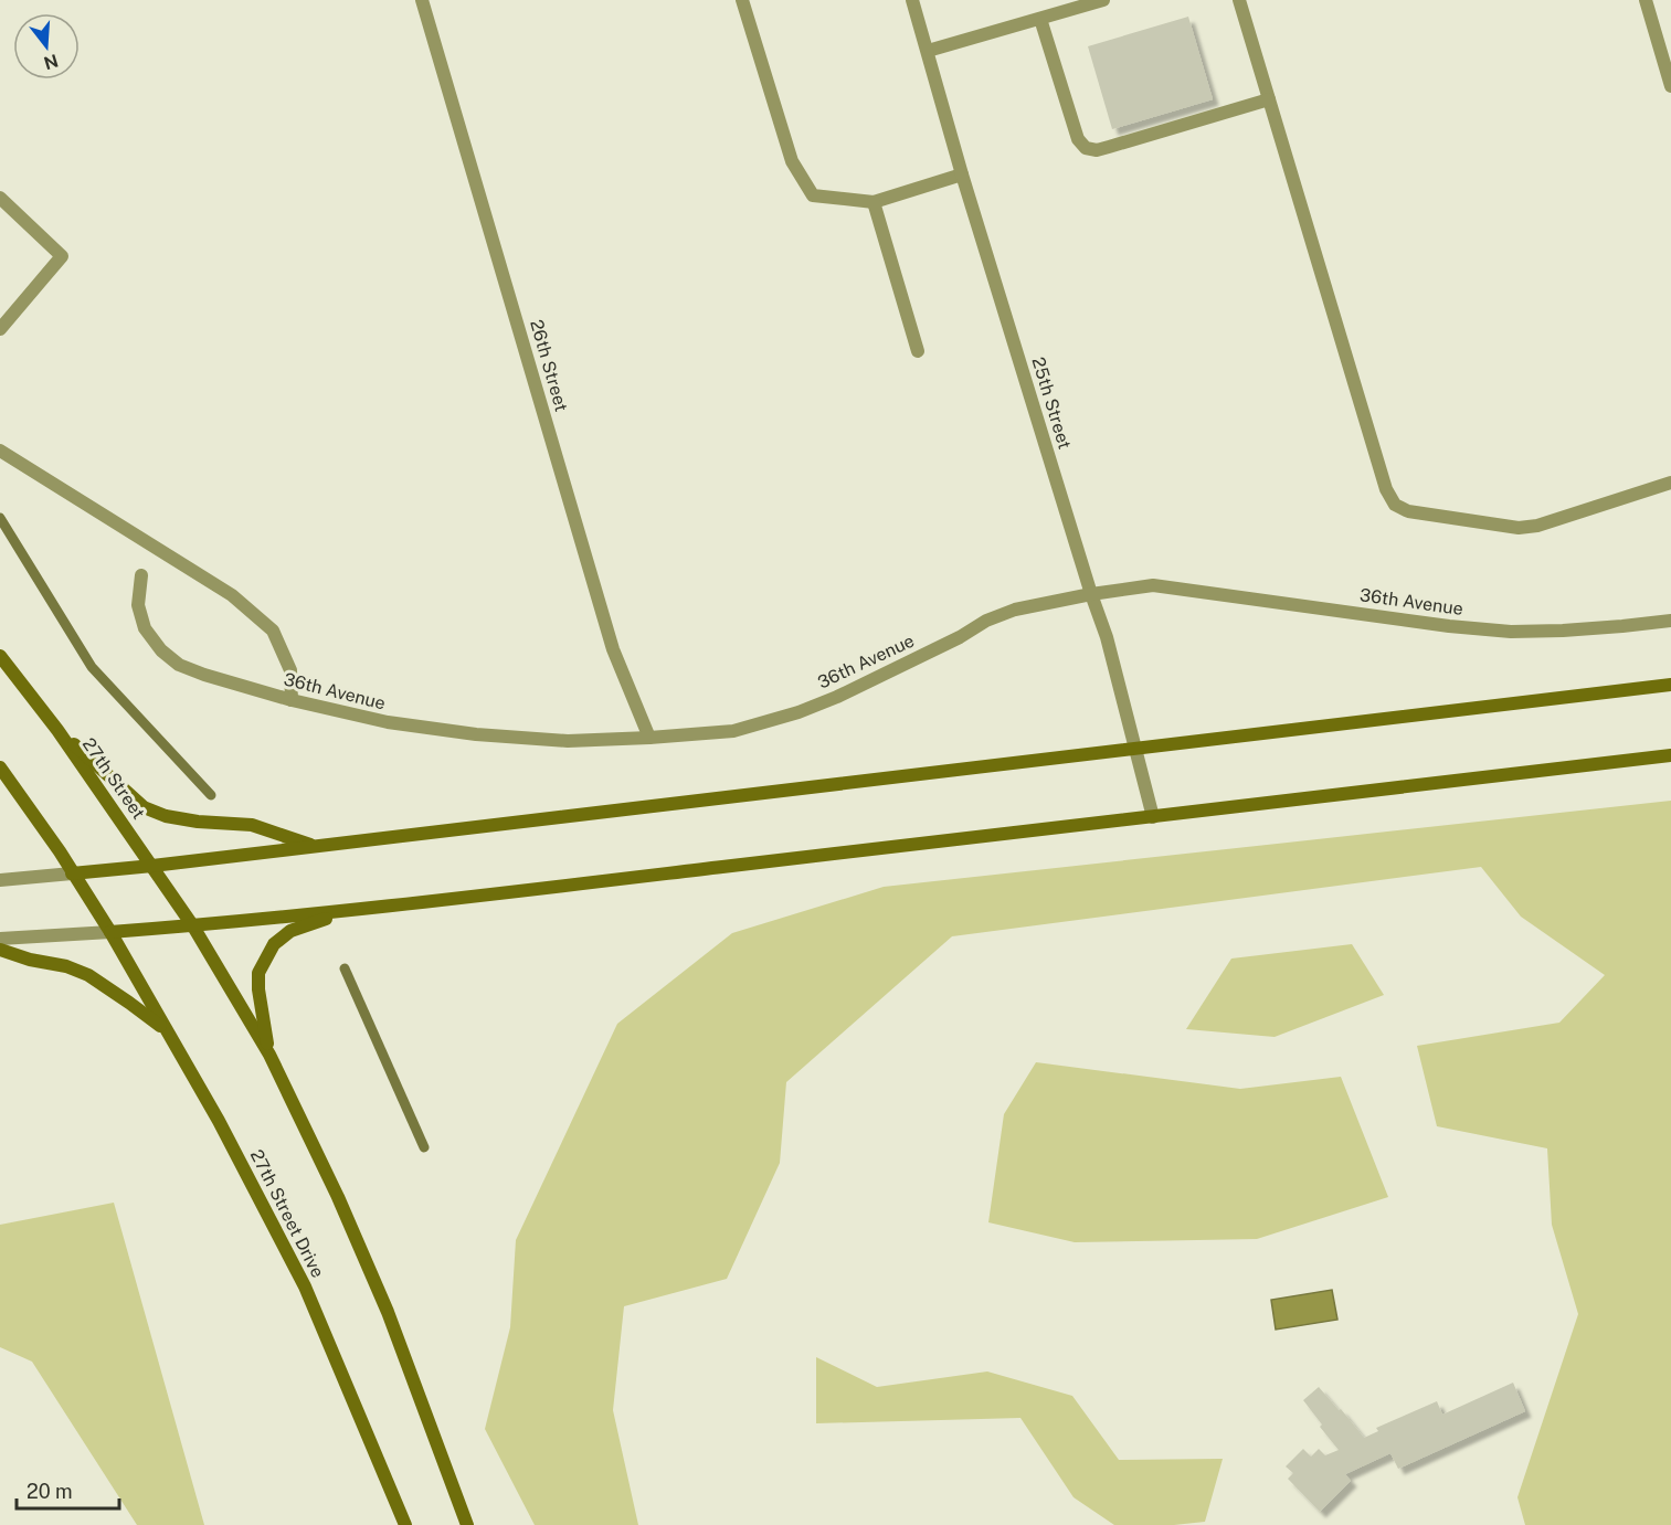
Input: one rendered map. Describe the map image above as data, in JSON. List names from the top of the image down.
{
  "streets": {
    "main road": ["27th Street", "27th Street Drive"],
    "street": ["26th Street", "25th Street", "36th Avenue"]
  },
  "crossings": [
    ["26th Street", "36th Avenue"],
    ["25th Street", "36th Avenue"]
  ],
  "scale_bar": "20 m",
  "north": "bottom"
}
